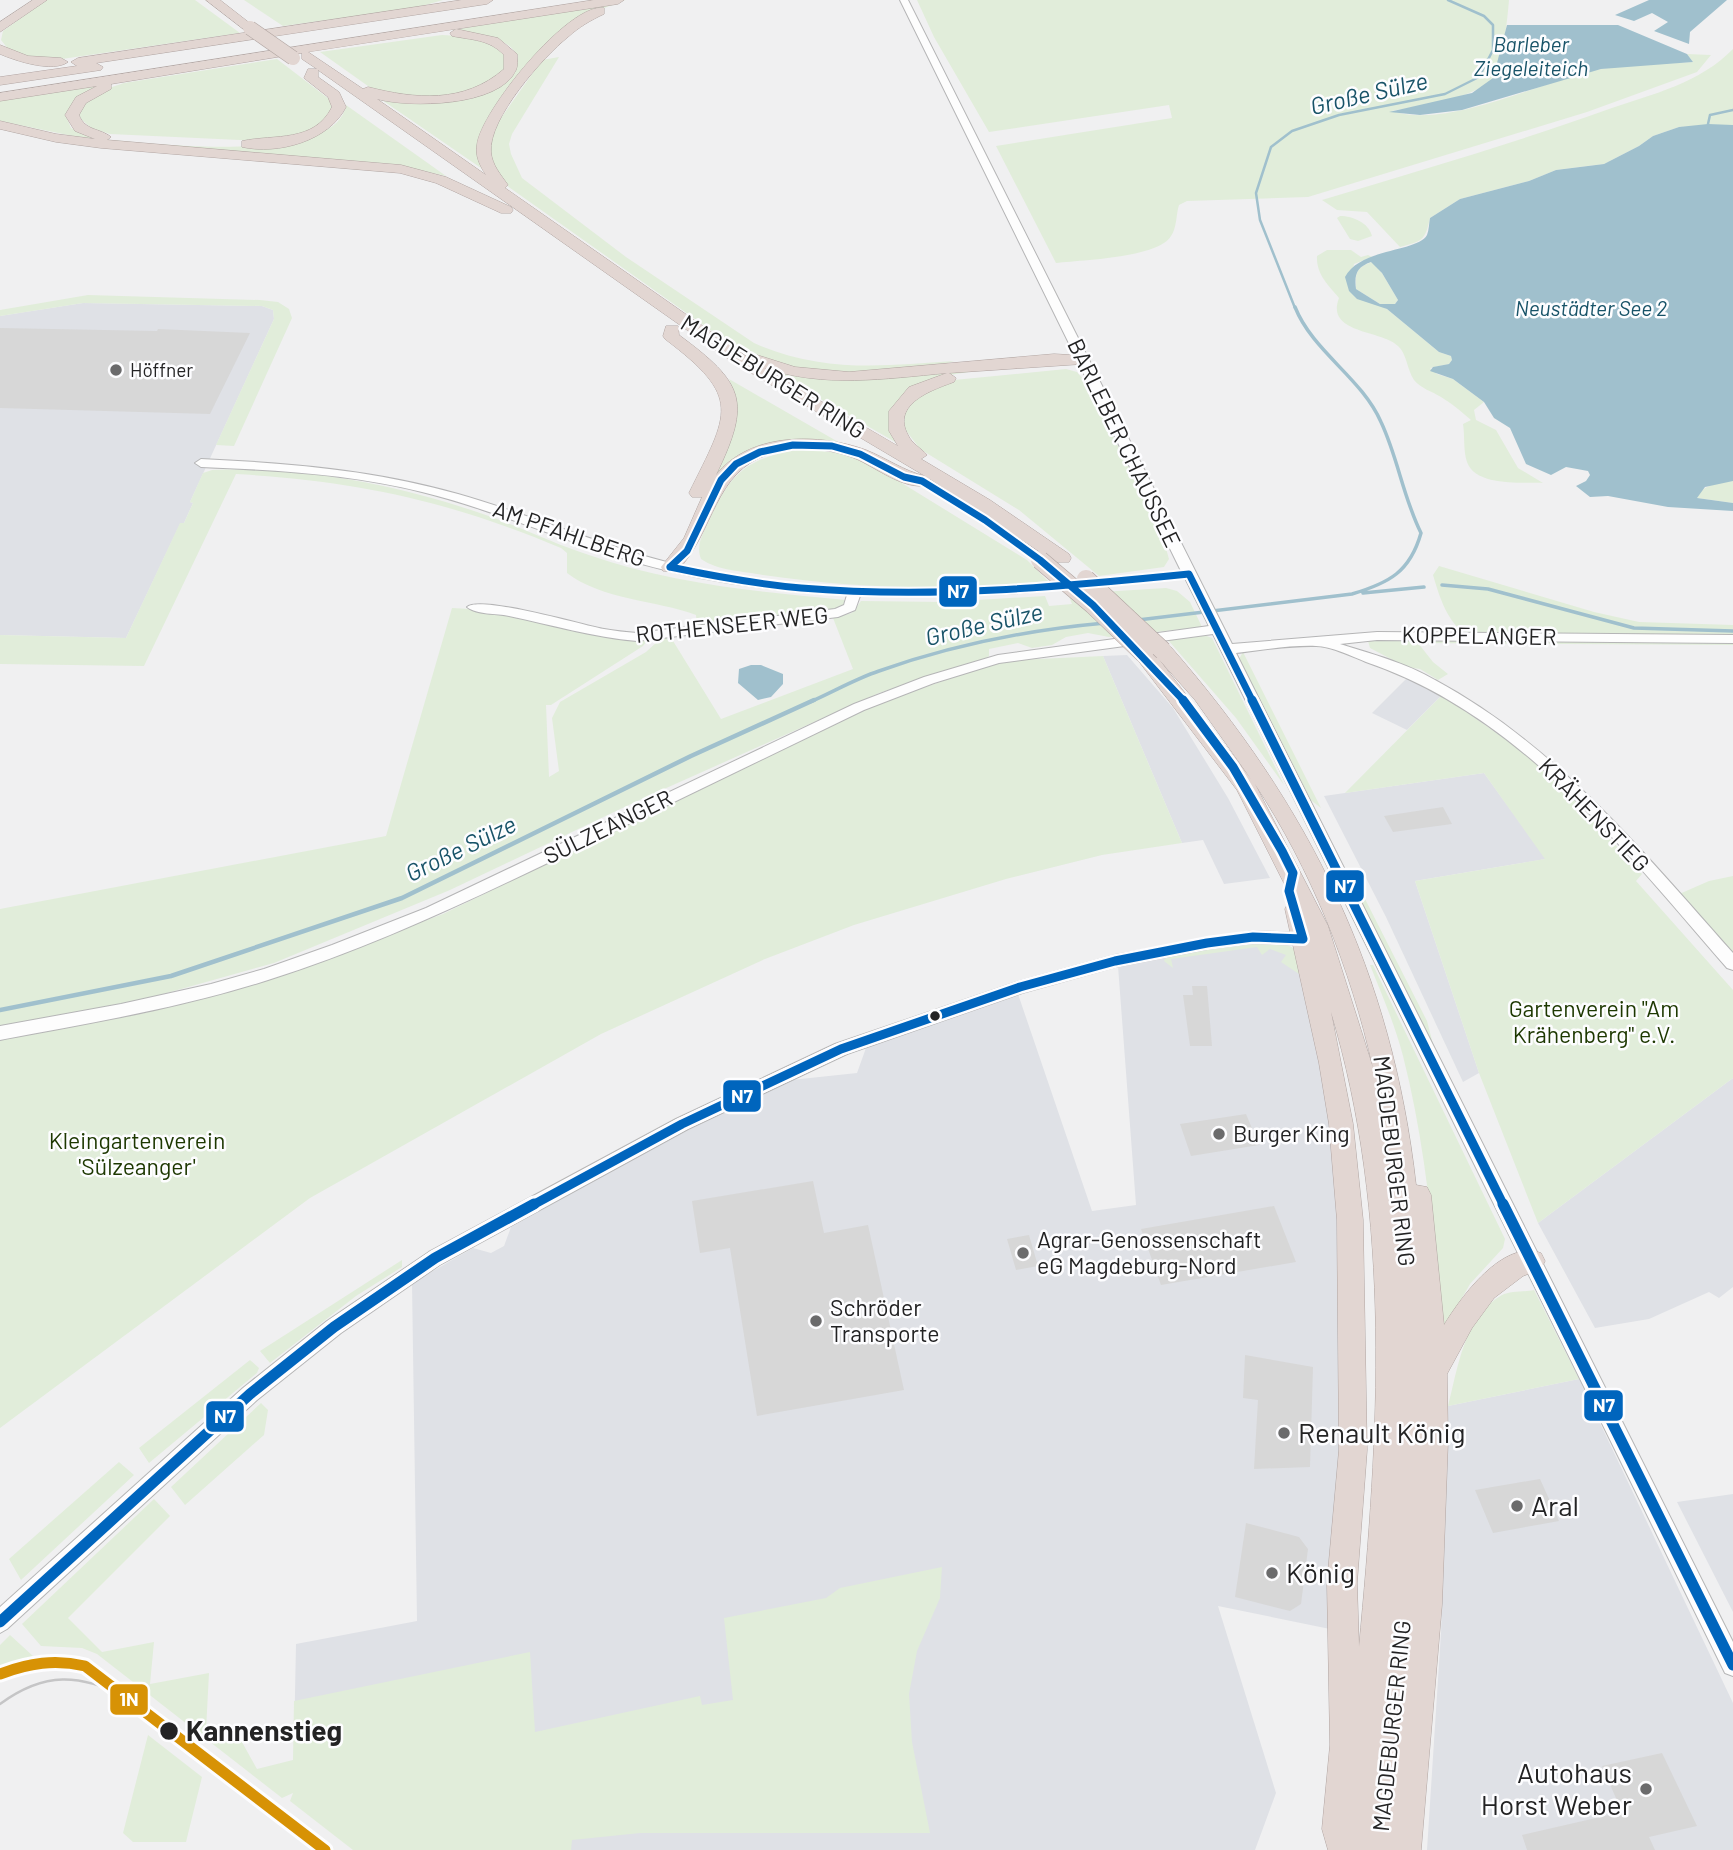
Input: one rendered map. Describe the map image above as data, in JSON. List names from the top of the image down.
{
  "streets": {
    "highway": ["MAGDEBURGER RING"],
    "street": [
      "BARLEBER CHAUSSEE",
      "AM PFAHLBERG",
      "ROTHENSEER WEG",
      "KOPPELANGER",
      "KRÄHENSTIEG",
      "SÜLZEANGER"
    ]
  },
  "crossings": [
    ["BARLEBER CHAUSSEE", "AM PFAHLBERG"],
    ["BARLEBER CHAUSSEE", "KOPPELANGER"],
    ["BARLEBER CHAUSSEE", "SÜLZEANGER"],
    ["AM PFAHLBERG", "ROTHENSEER WEG"],
    ["KOPPELANGER", "KRÄHENSTIEG"]
  ],
  "water": ["Barleber Ziegeleiteich", "Große Sülze", "Neustädter See 2"],
  "parks": ["Gartenverein \"Am Krähenberg\" e.V.", "Kleingartenverein 'Sülzeanger'"],
  "places": [
    "Höffner",
    "Burger King",
    "Agrar-Genossenschaft eG Magdeburg-Nord",
    "Schröder Transporte",
    "Renault König",
    "Aral",
    "König",
    "Kannenstieg",
    "Autohaus Horst Weber"
  ],
  "lines": ["transit line N7", "transit line 1N"]
}
